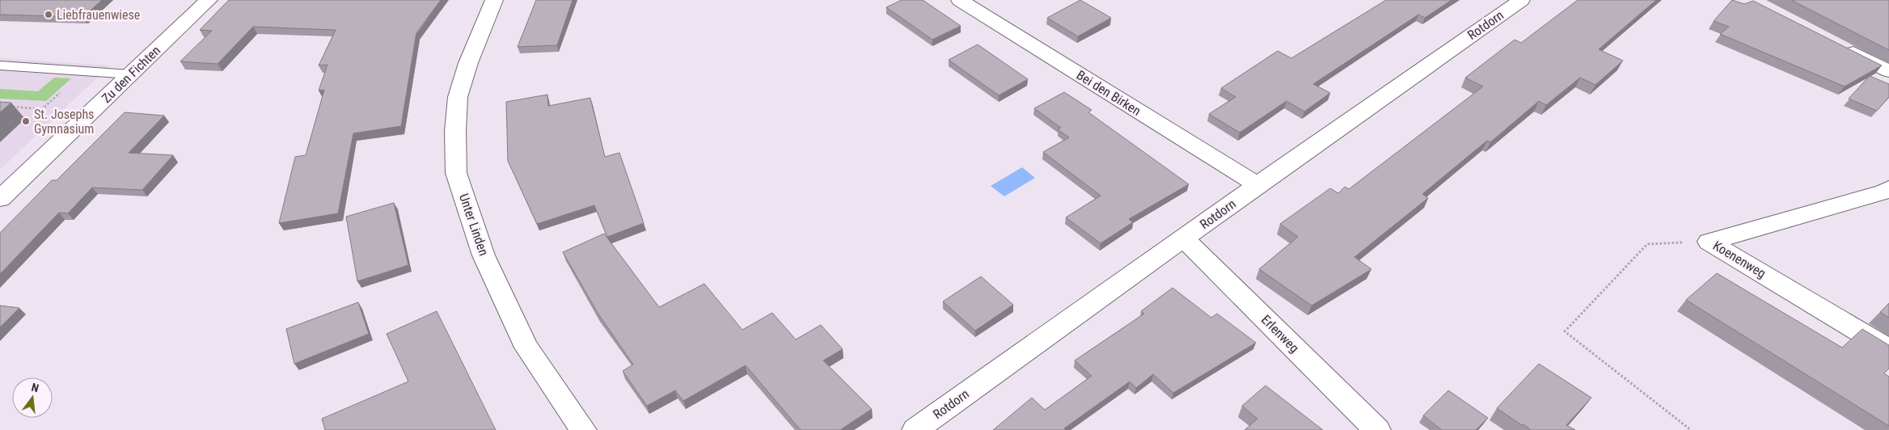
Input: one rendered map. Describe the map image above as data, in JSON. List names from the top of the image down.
{
  "streets": {
    "street": [
      "Rotdorn",
      "Zu den Fichten",
      "Bei den Birken",
      "Unter Linden",
      "Koenenweg",
      "Erlenweg"
    ]
  },
  "crossings": [
    ["Rotdorn", "Bei den Birken"],
    ["Rotdorn", "Erlenweg"]
  ],
  "places": ["Liebfrauenwiese", "St. Josephs Gymnasium"],
  "north": "top"
}
